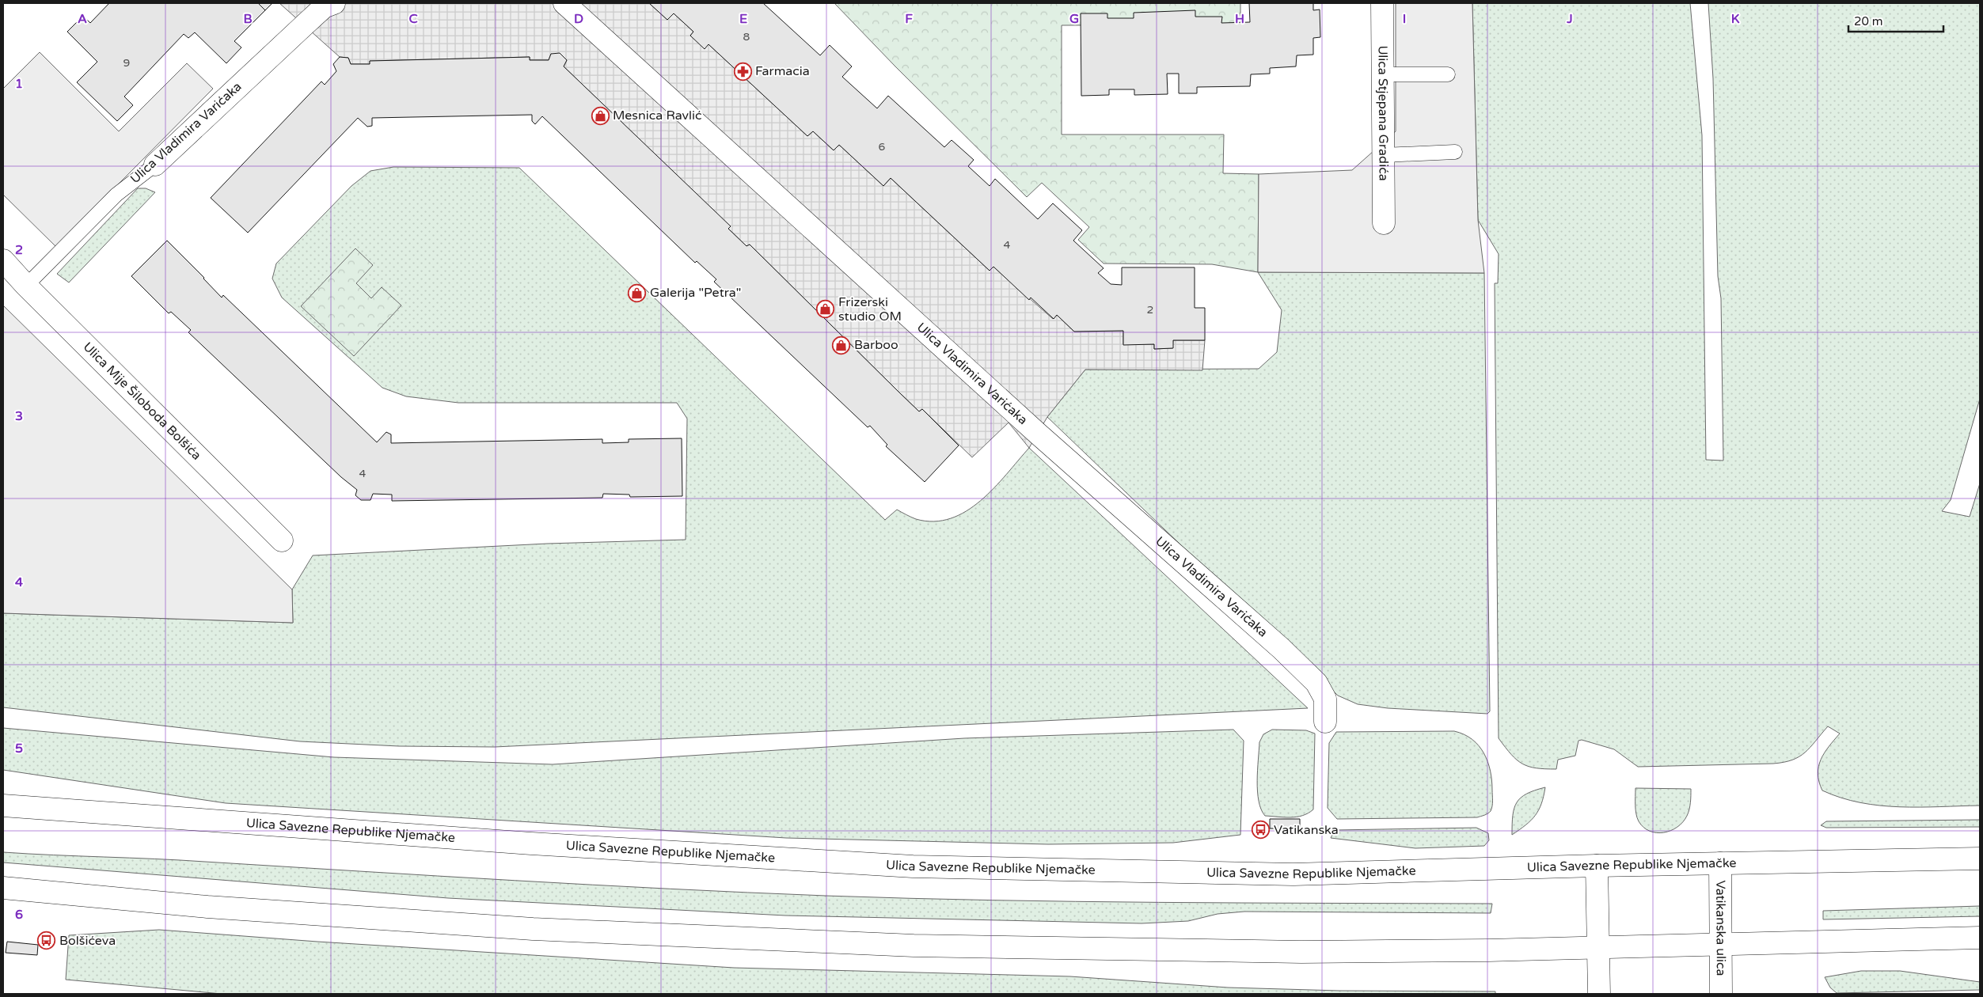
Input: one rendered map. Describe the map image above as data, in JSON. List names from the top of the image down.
{
  "streets": {
    "main road": [
      "Ulica Stjepana Gradića",
      "Ulica Vladimira Varićaka",
      "Ulica Mije Šiloboda Bolšića",
      "Ulica Savezne Republike Njemačke",
      "Vatikanska ulica"
    ]
  },
  "crossings": [
    ["Ulica Vladimira Varićaka", "Ulica Mije Šiloboda Bolšića"],
    ["Ulica Savezne Republike Njemačke", "Vatikanska ulica"]
  ],
  "places": {
    "pharmacy": ["Farmacia"],
    "shop": [
      "Mesnica Ravlić",
      "Galerija \"Petra\"",
      "Frizerski studio OM",
      "Barboo"
    ],
    "bus stop": ["Vatikanska", "Bolšićeva"]
  },
  "house_numbers": [
    "8",
    "9",
    "6",
    "4",
    "2",
    "4"
  ],
  "scale_bar": "20 m",
  "grid": {
    "columns": [
      "A",
      "B",
      "C",
      "D",
      "E",
      "F",
      "G",
      "H",
      "I",
      "J",
      "K"
    ],
    "rows": [
      "1",
      "2",
      "3",
      "4",
      "5",
      "6"
    ]
  }
}
